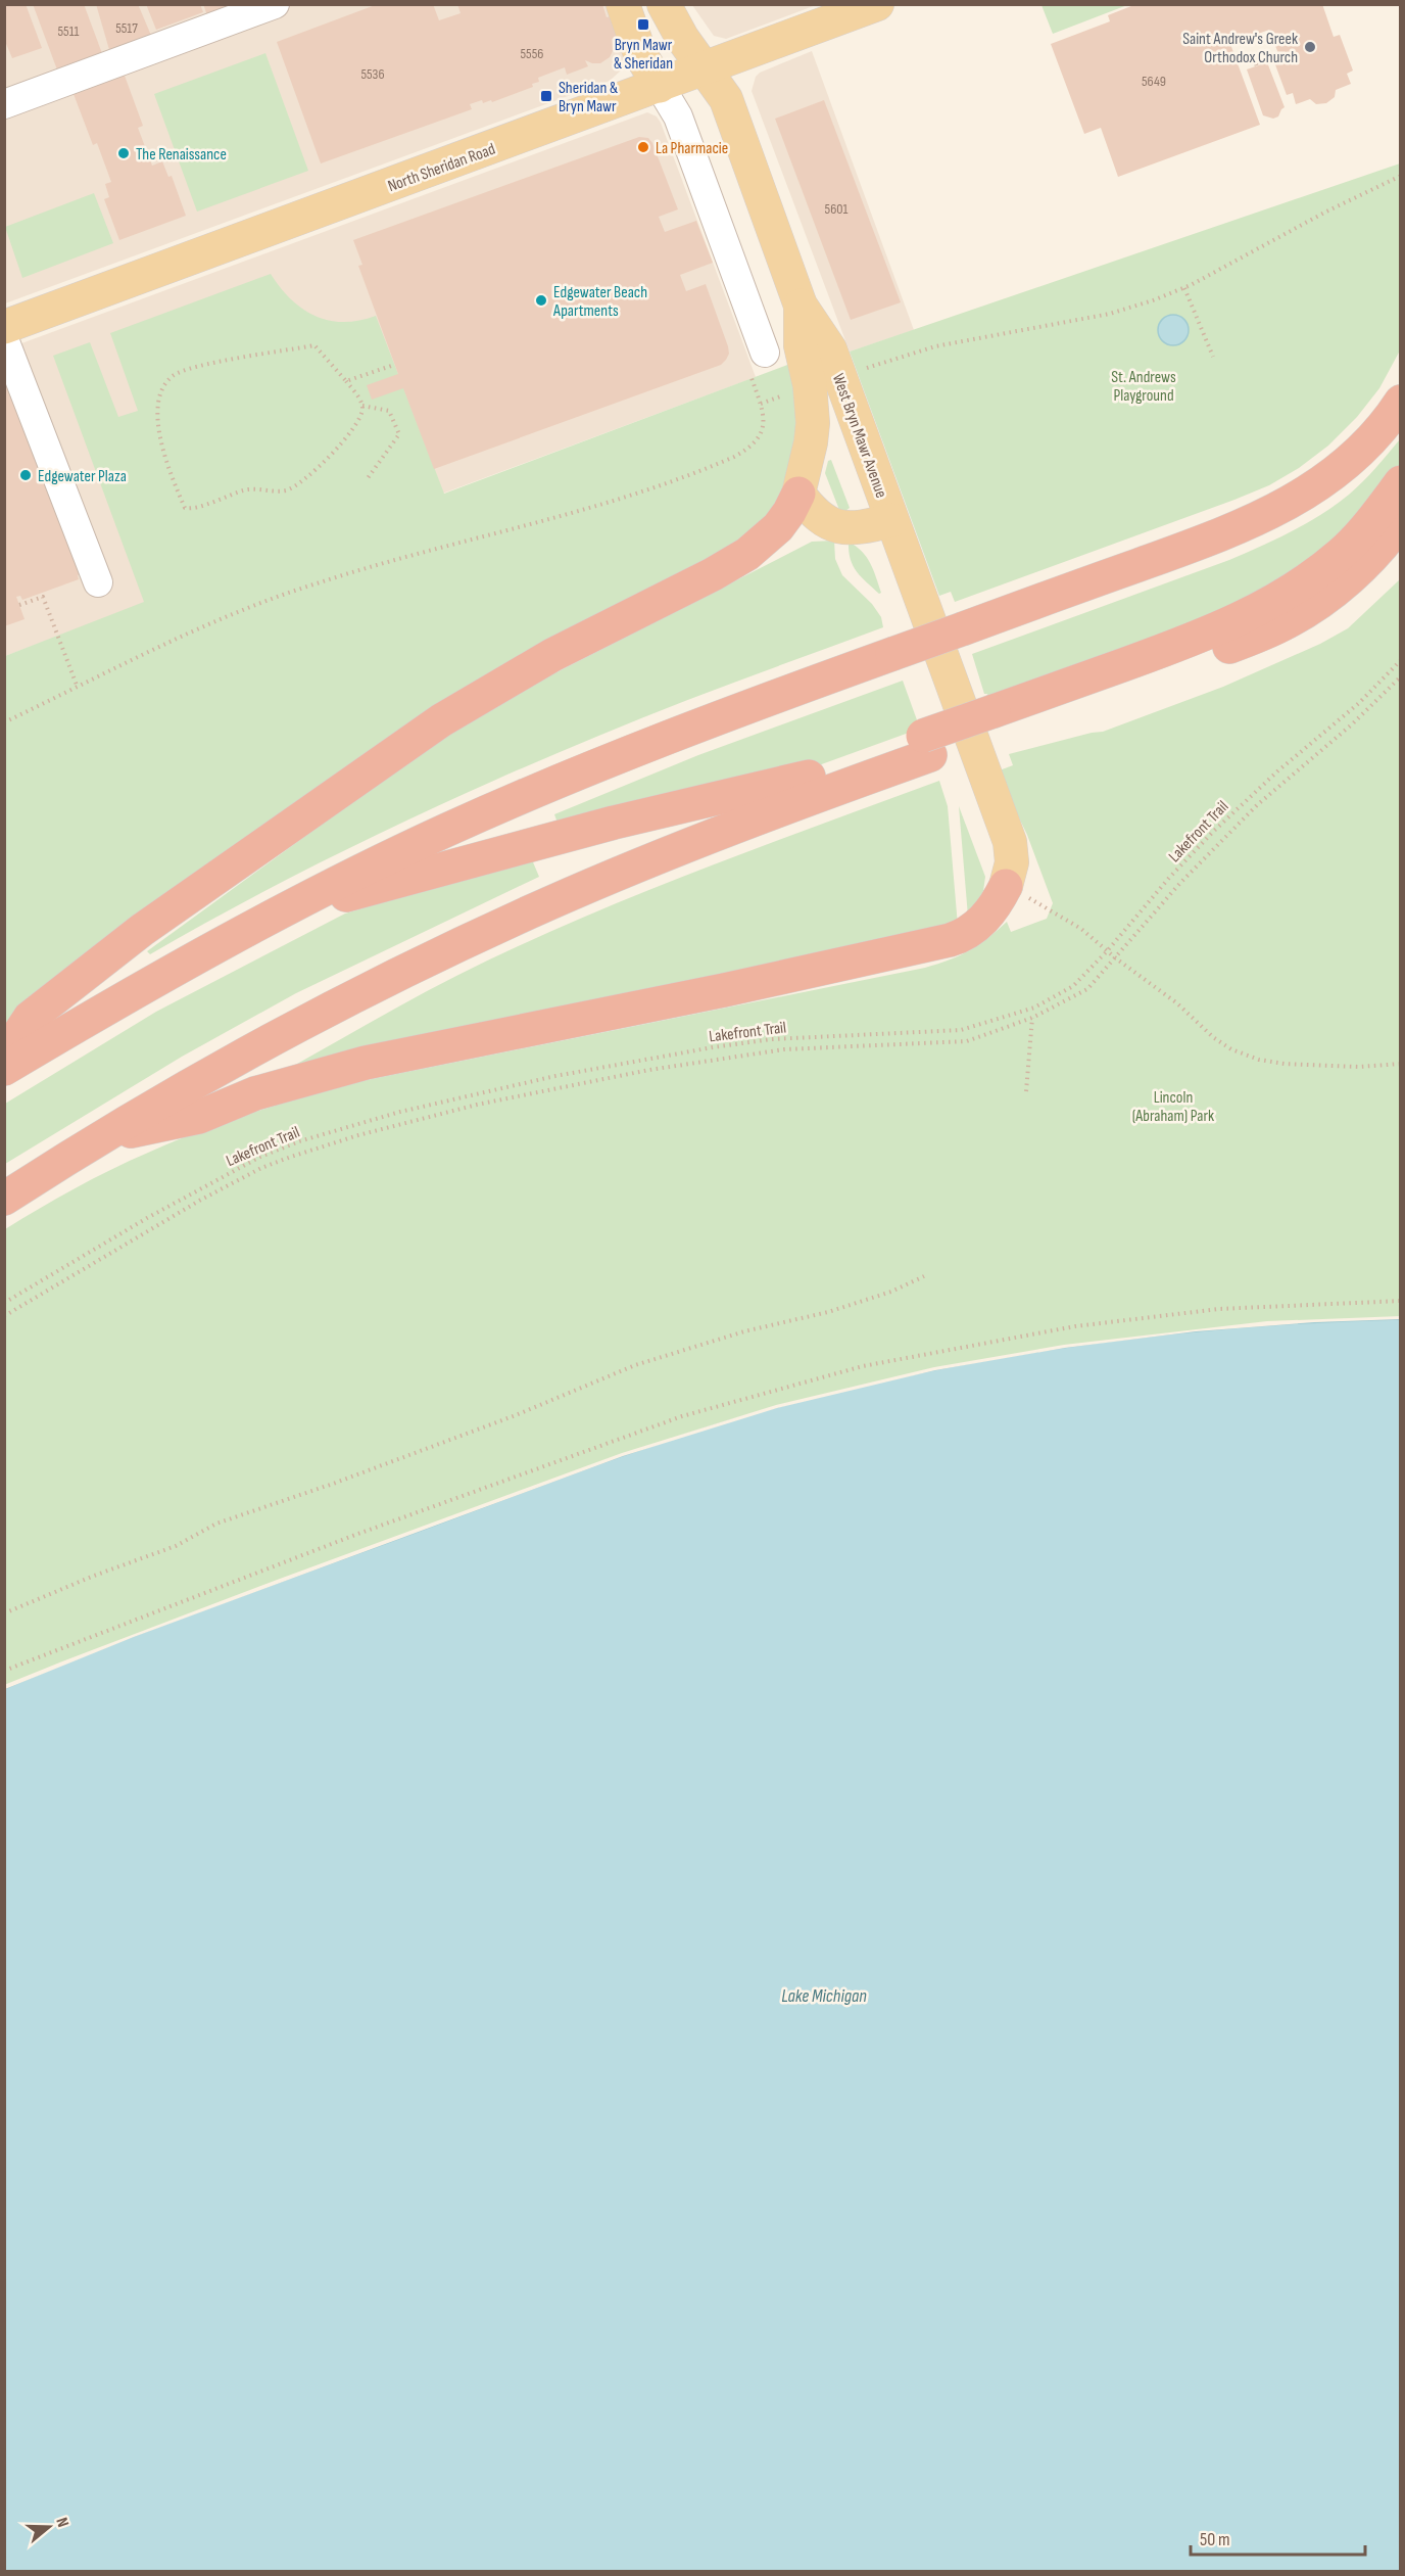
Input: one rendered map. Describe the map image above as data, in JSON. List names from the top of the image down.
{
  "streets": {
    "main road": ["North Sheridan Road", "West Bryn Mawr Avenue"],
    "path": ["Lakefront Trail"]
  },
  "crossings": [
    ["North Sheridan Road", "West Bryn Mawr Avenue"]
  ],
  "water": ["Lake Michigan"],
  "parks": ["St. Andrews Playground", "Lincoln (Abraham) Park"],
  "places": {
    "transit": ["Bryn Mawr & Sheridan", "Sheridan & Bryn Mawr"],
    "other": [
      "Saint Andrew's Greek Orthodox Church",
      "La Pharmacie",
      "The Renaissance",
      "Edgewater Beach Apartments",
      "Edgewater Plaza"
    ]
  },
  "house_numbers": [
    "5517",
    "5511",
    "5556",
    "5536",
    "5649",
    "5601"
  ],
  "scale_bar": "50 m",
  "north": "right"
}
